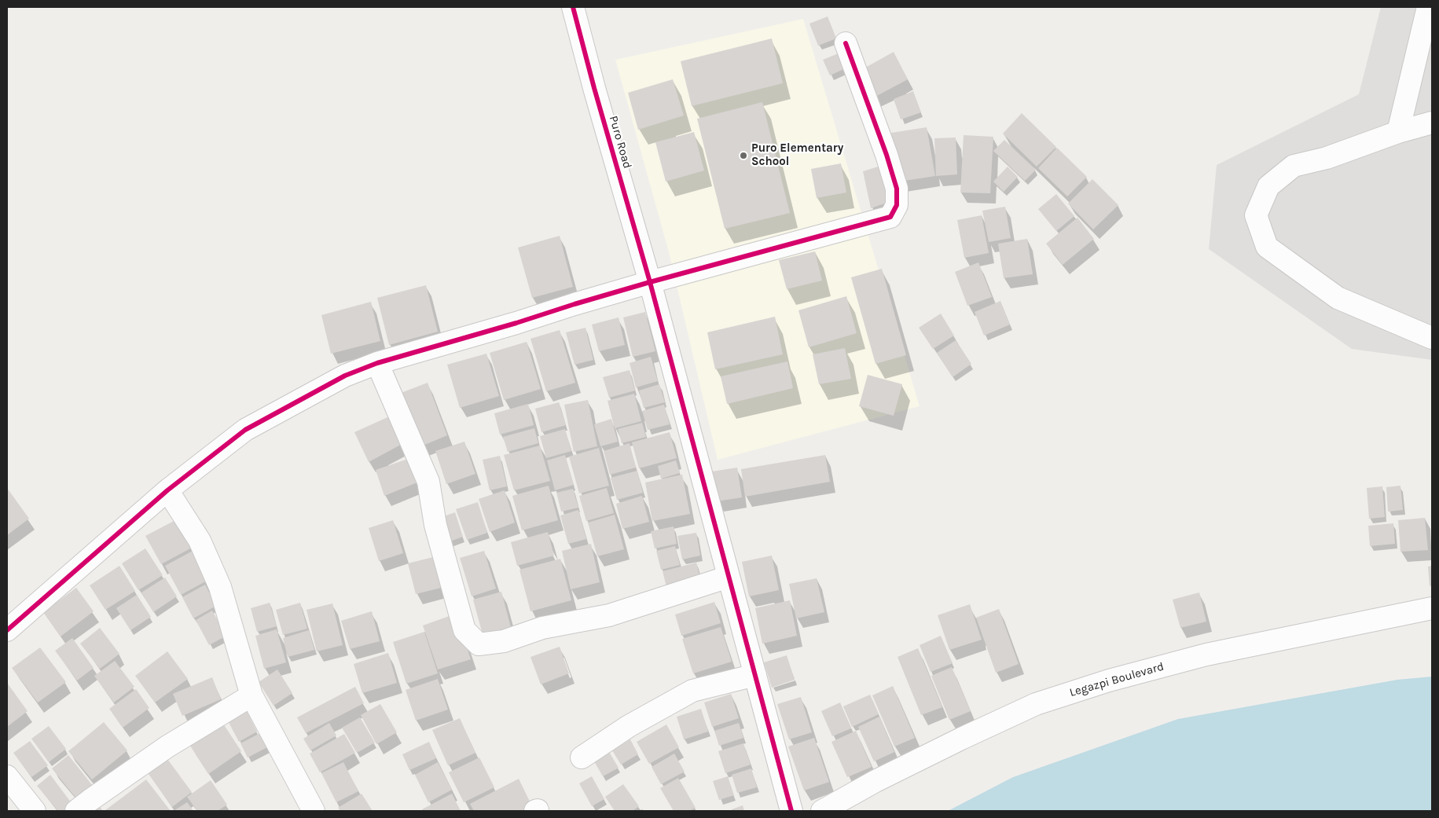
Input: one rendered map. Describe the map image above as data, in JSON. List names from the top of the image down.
{
  "streets": {
    "street": ["Puro Road", "Legazpi Boulevard"]
  },
  "places": ["Puro Elementary School"]
}
